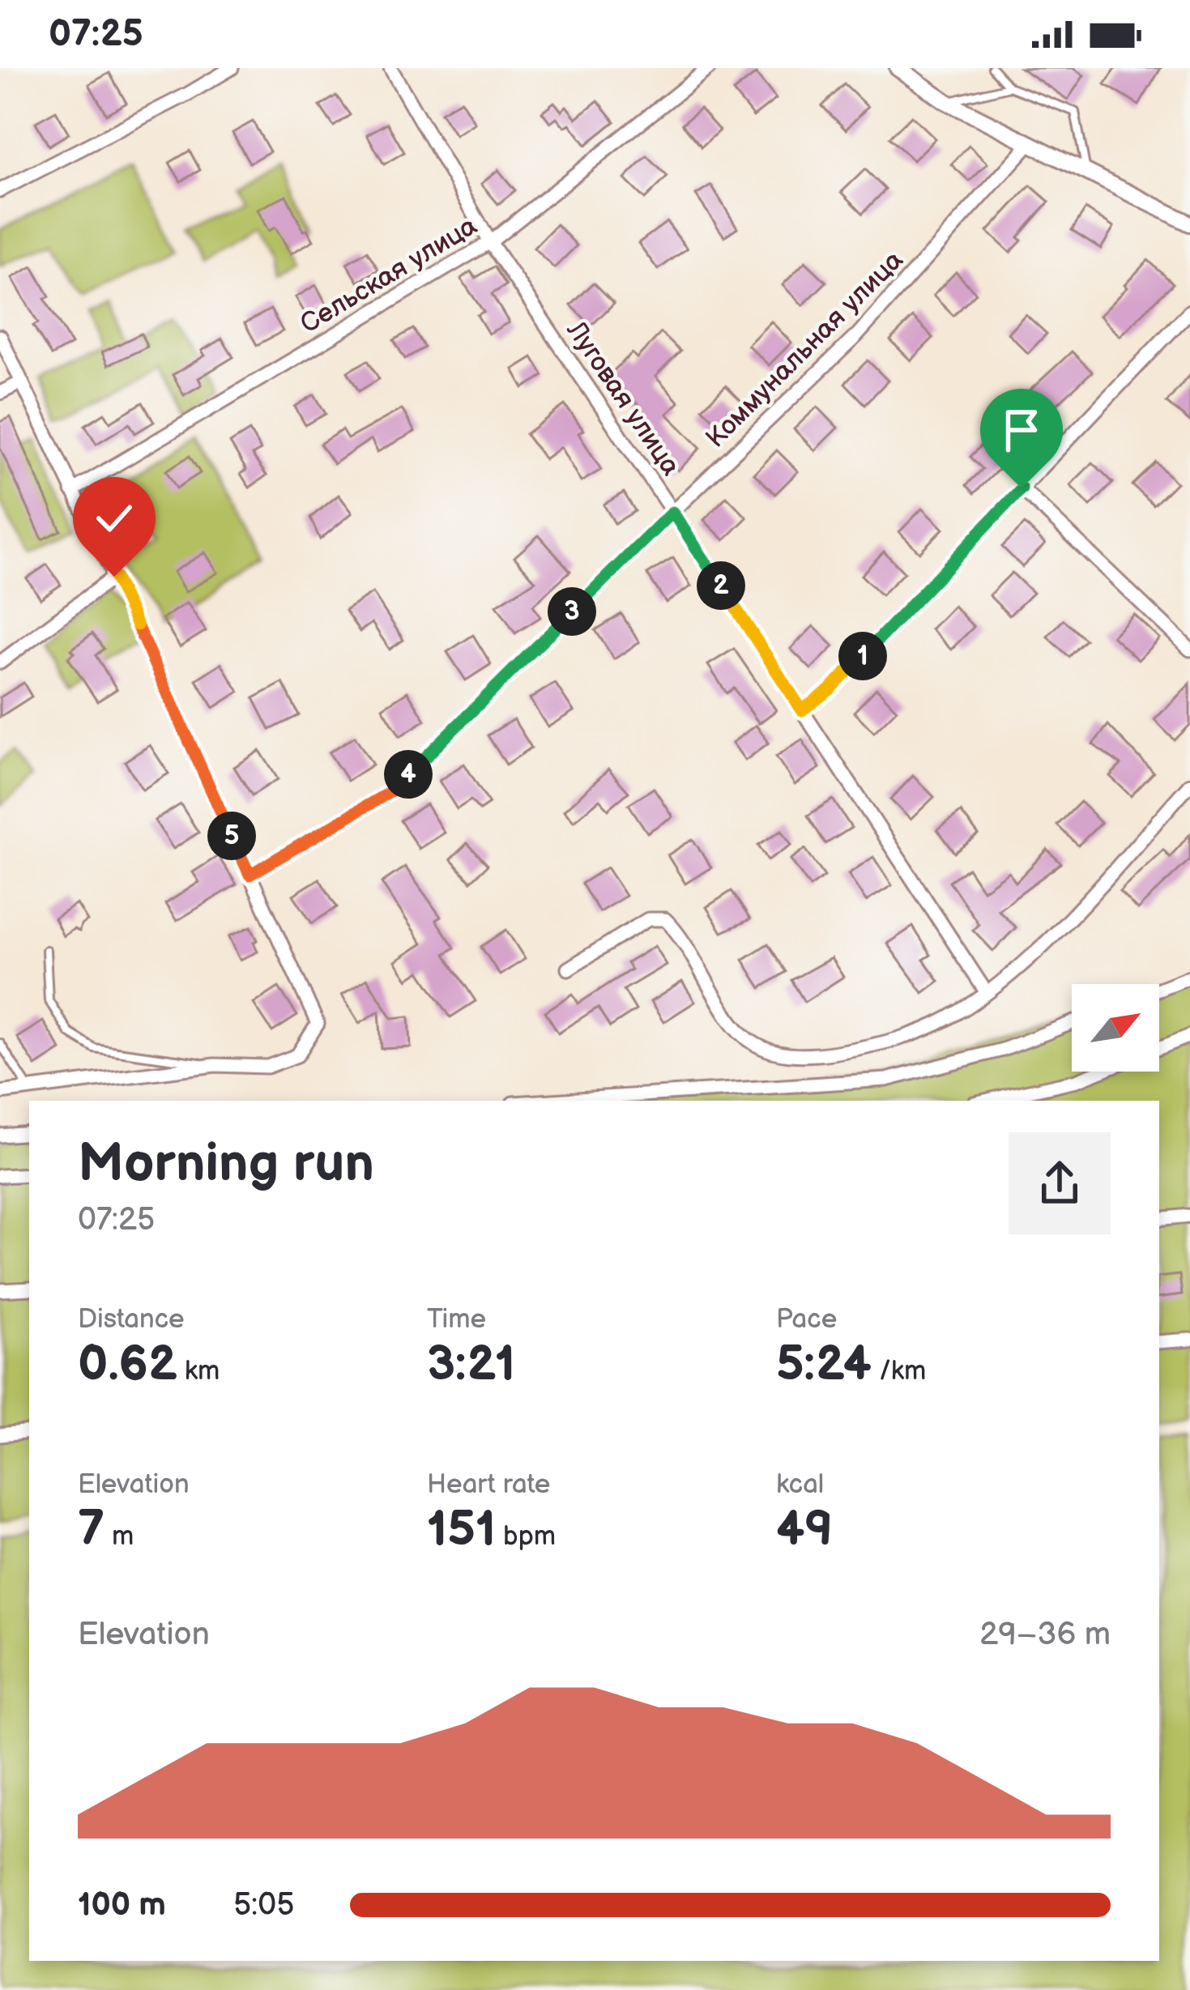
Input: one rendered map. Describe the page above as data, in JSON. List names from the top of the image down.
{
  "streets": {
    "street": ["Сельская улица", "Коммунальная улица", "Луговая улица"]
  },
  "crossings": [
    ["Сельская улица", "Луговая улица"],
    ["Коммунальная улица", "Луговая улица"]
  ],
  "north": "top right",
  "page": {
    "status": "07:25",
    "pins": [
      "2",
      "3",
      "1",
      "4",
      "5"
    ],
    "heading": ["Morning run", "07:25"],
    "stats": [
      ["Distance", "0.62 km"],
      ["Time", "3:21"],
      ["Pace", "5:24 /km"],
      ["Elevation", "7 m"],
      ["Heart rate", "151 bpm"],
      ["kcal", "49"]
    ],
    "chart": ["Elevation", "29–36 m"],
    "list": [
      {
        "name": "100 m",
        "note": "5:05"
      }
    ]
  }
}
